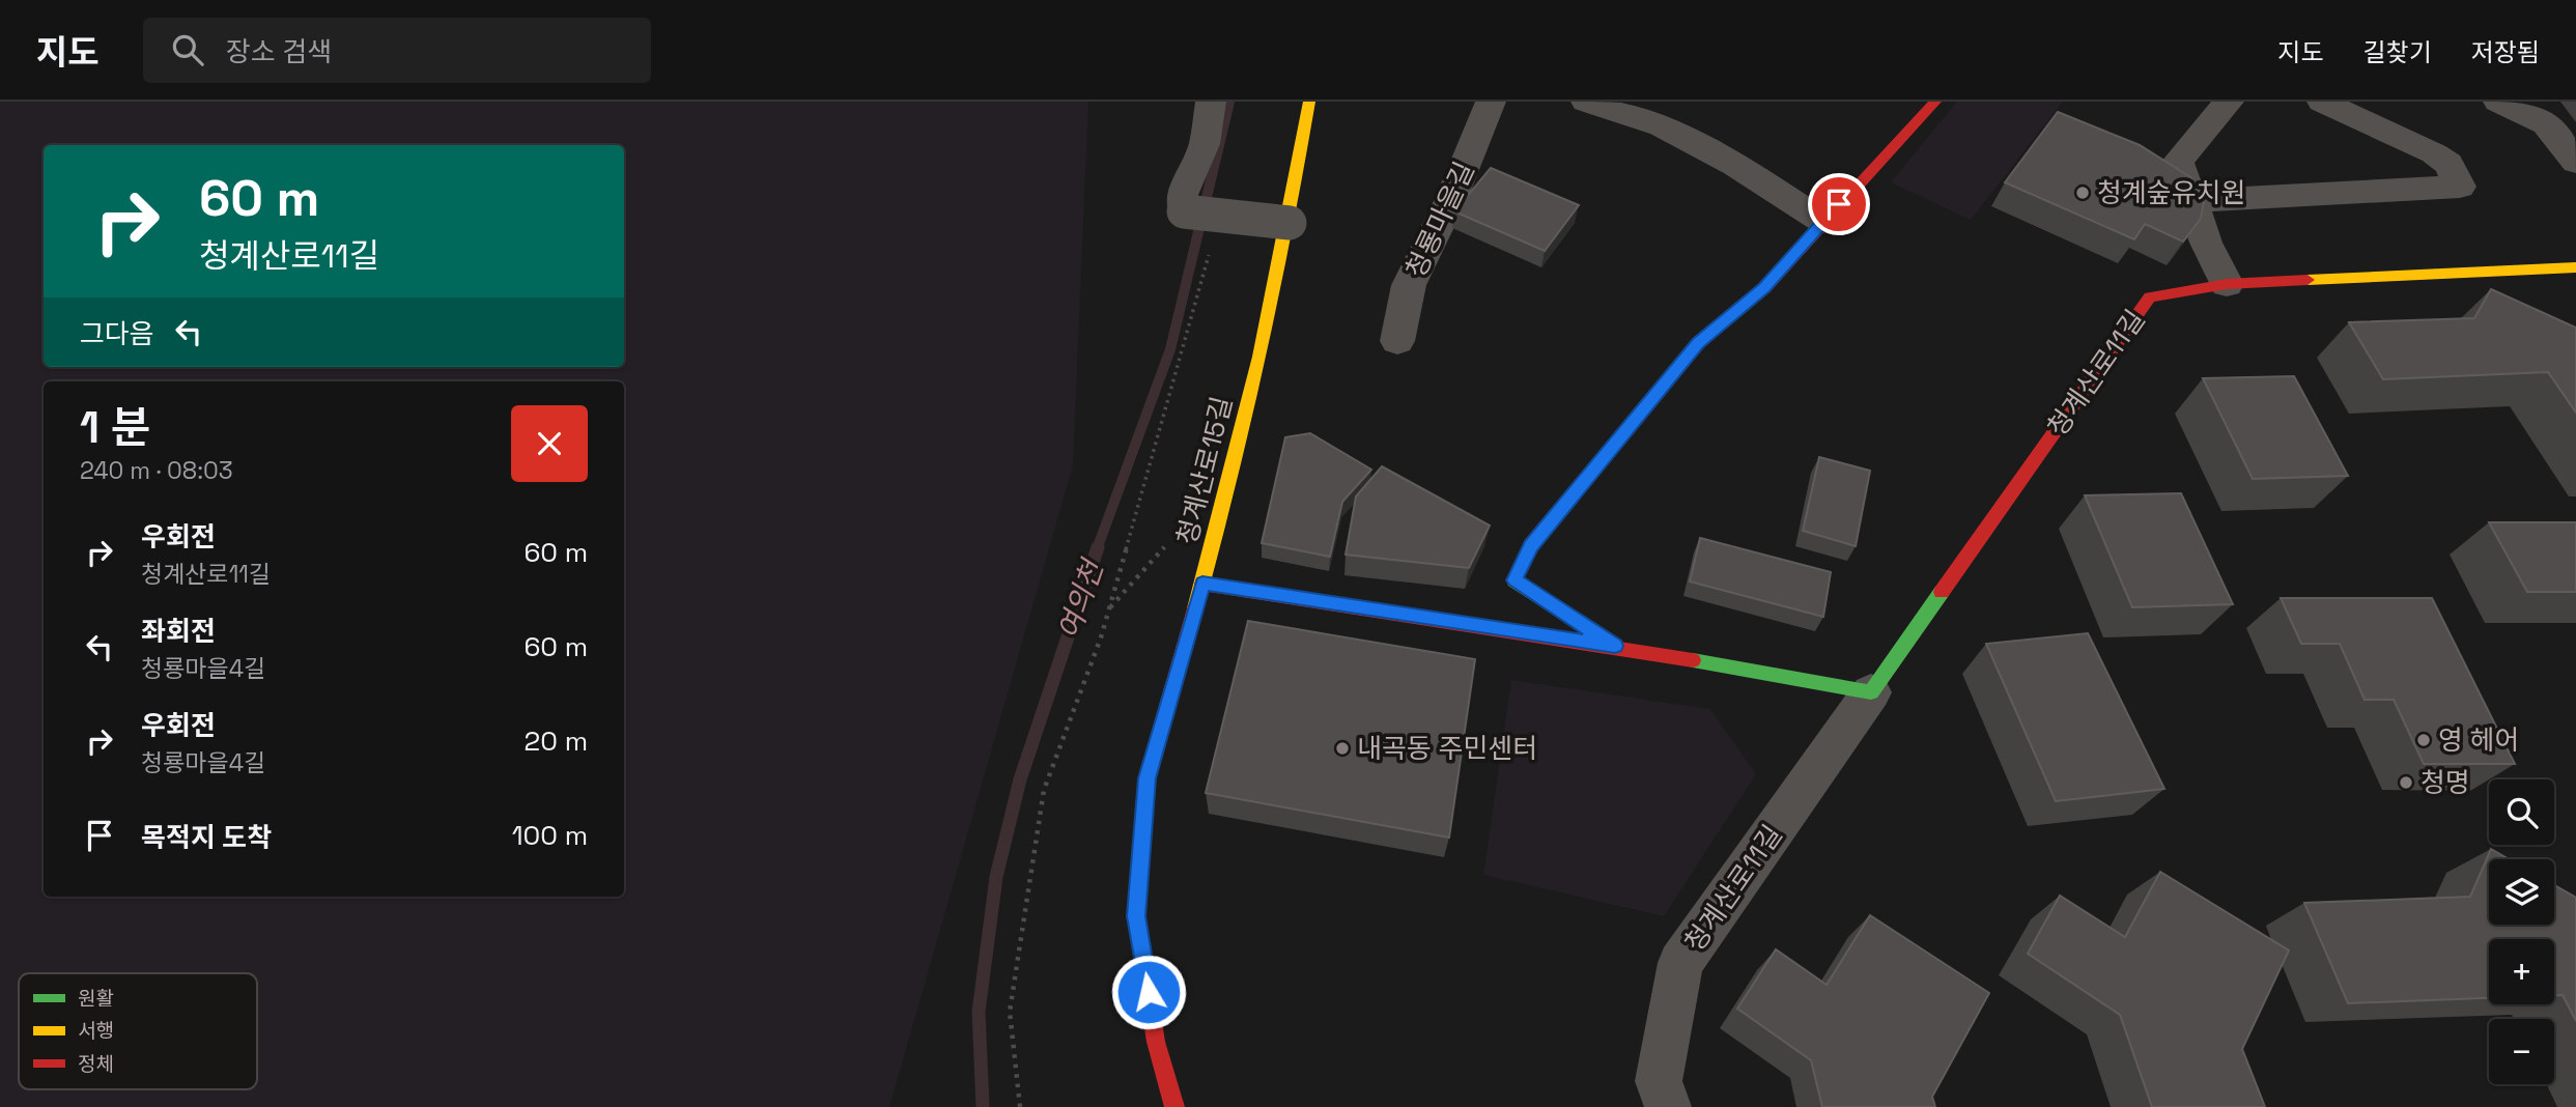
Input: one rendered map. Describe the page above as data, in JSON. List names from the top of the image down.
{
  "streets": {
    "street": ["청룡마을길", "청계산로11길", "청계산로15길"]
  },
  "water": ["여의천"],
  "places": [
    "청계숲유치원",
    "영 헤어",
    "내곡동 주민센터",
    "청명"
  ],
  "legend": ["원활", "서행", "정체"],
  "page": {
    "header": "지도",
    "search": "장소 검색",
    "nav": ["지도", "길찾기", "저장됨"],
    "turn": ["60 m", "청계산로11길"],
    "then": "그다음",
    "heading": ["1 분", "240 m · 08:03"],
    "list": [
      {
        "name": "우회전",
        "note": "청계산로11길",
        "value": "60 m"
      },
      {
        "name": "좌회전",
        "note": "청룡마을4길",
        "value": "60 m"
      },
      {
        "name": "우회전",
        "note": "청룡마을4길",
        "value": "20 m"
      },
      {
        "name": "목적지 도착",
        "value": "100 m"
      }
    ],
    "map_buttons": ["+", "−"]
  }
}
